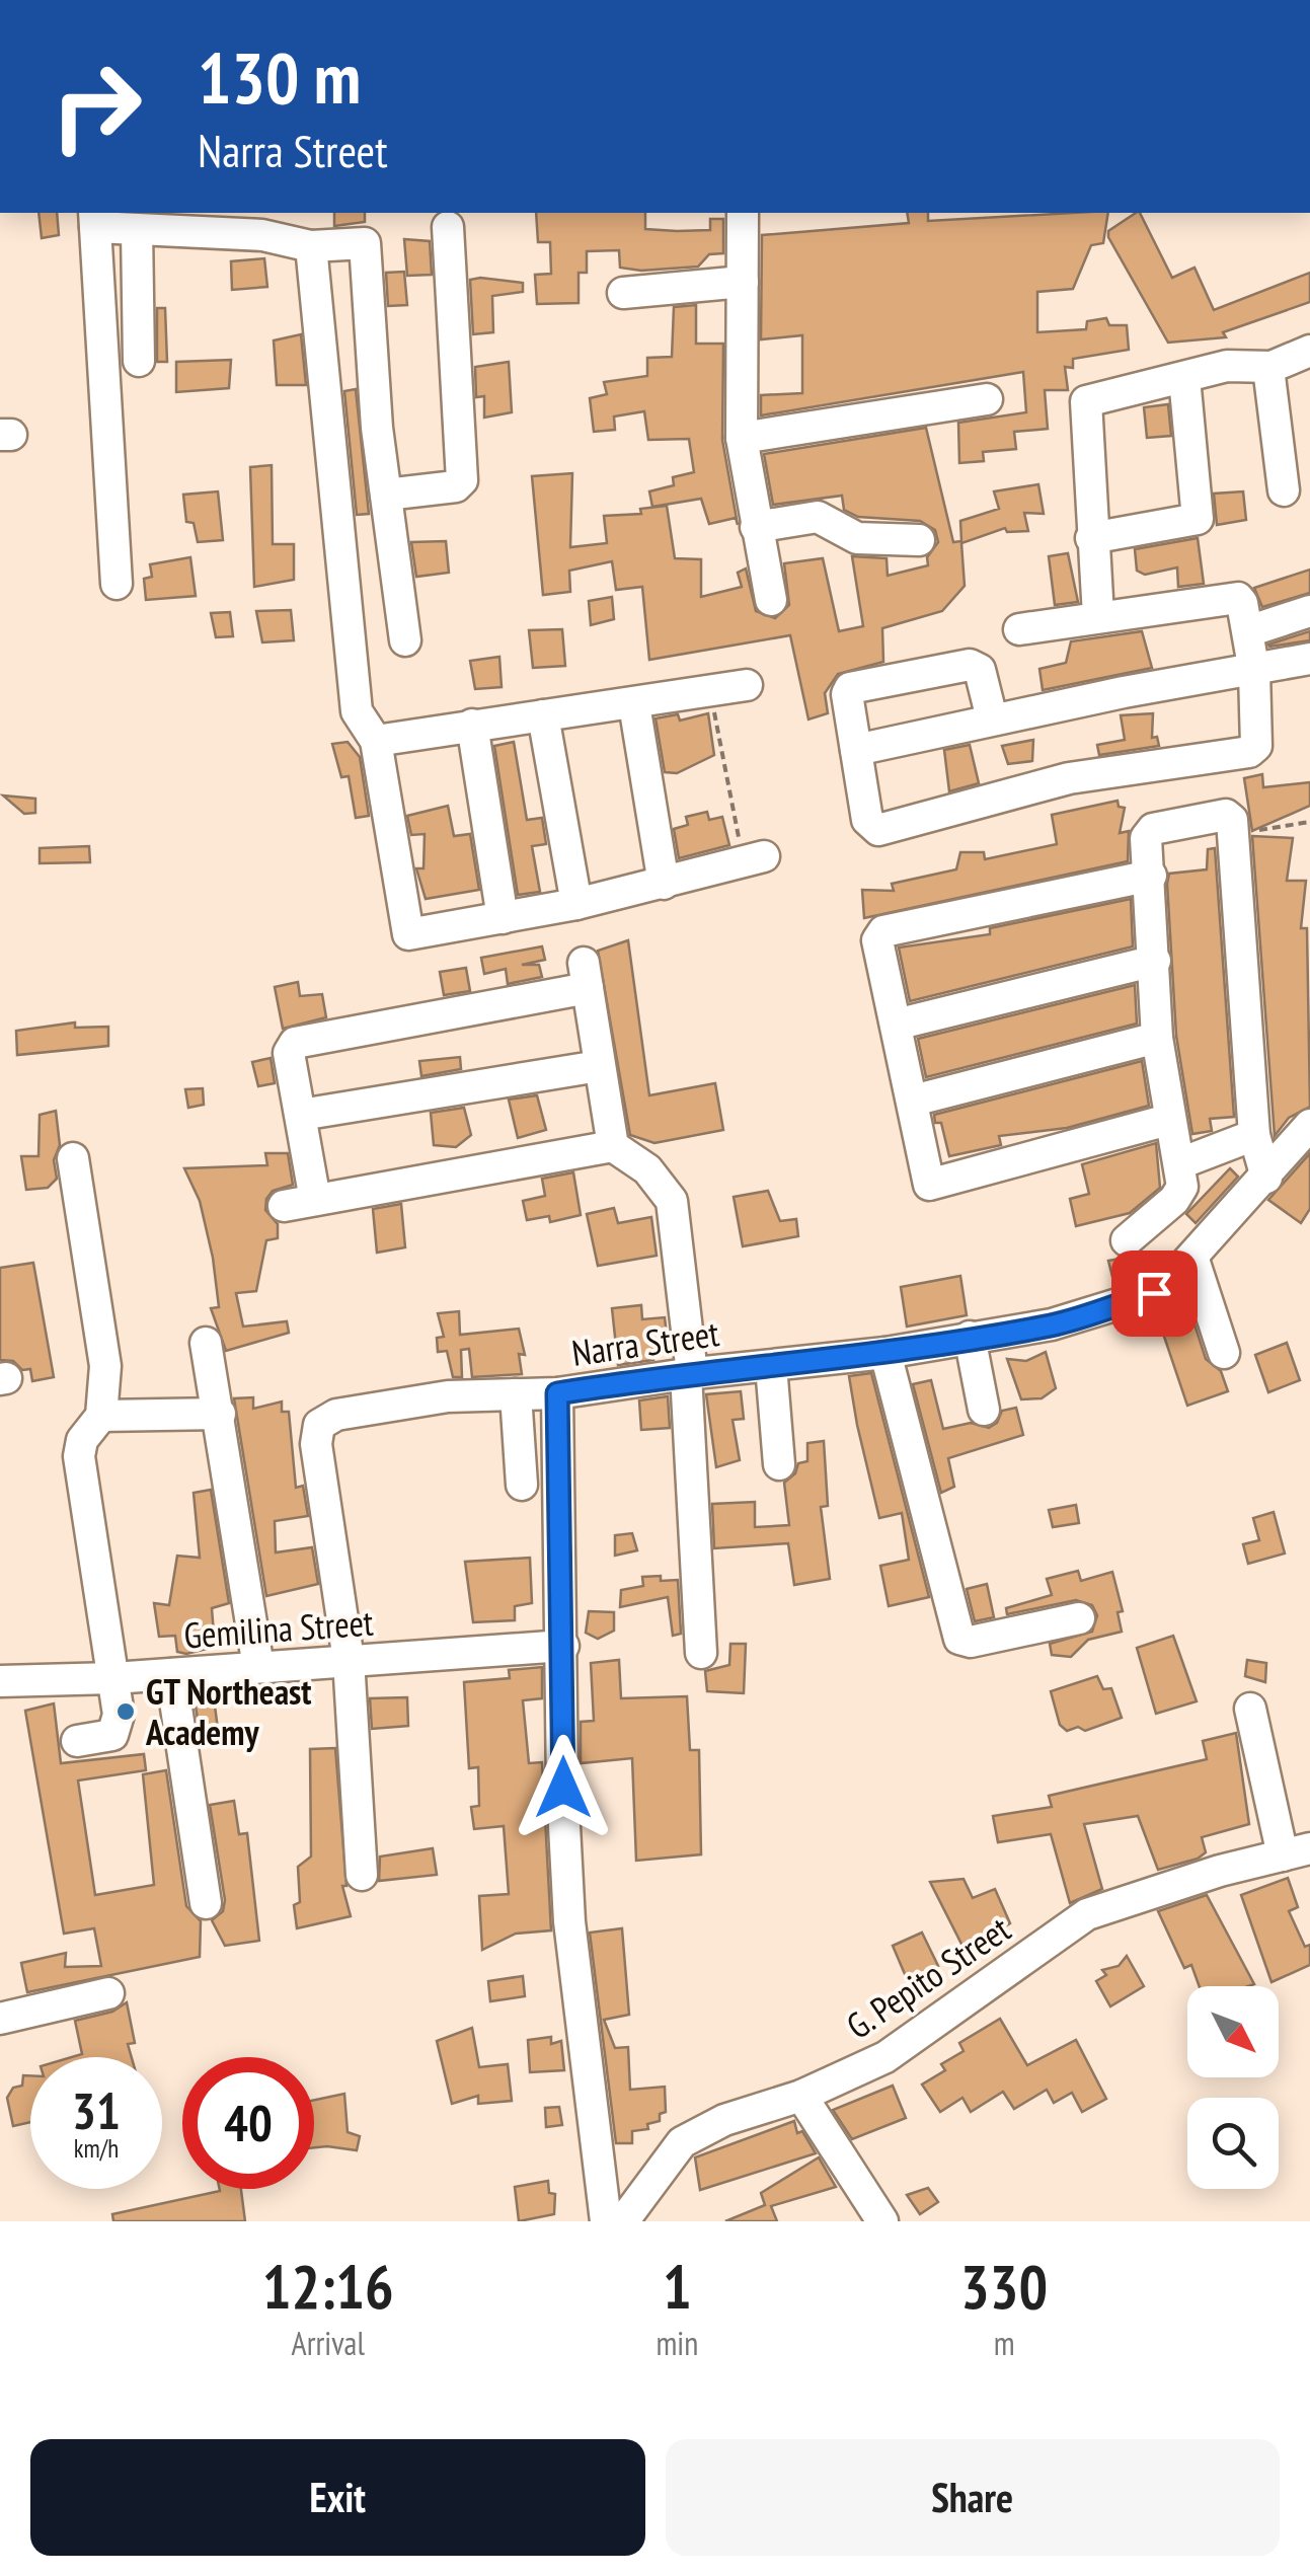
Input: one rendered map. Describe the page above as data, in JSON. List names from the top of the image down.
{
  "streets": {
    "street": ["Narra Street", "Gemilina Street", "G. Pepito Street"]
  },
  "crossings": [
    ["Narra Street", "Gemilina Street"]
  ],
  "places": ["GT Northeast Academy"],
  "north": "bottom right",
  "page": {
    "turn": ["130 m", "Narra Street"],
    "speed": "31 km/h",
    "limit": "40",
    "eta": [
      "12:16",
      "Arrival",
      "1",
      "min",
      "330",
      "m"
    ],
    "buttons": ["Exit", "Share"]
  }
}
